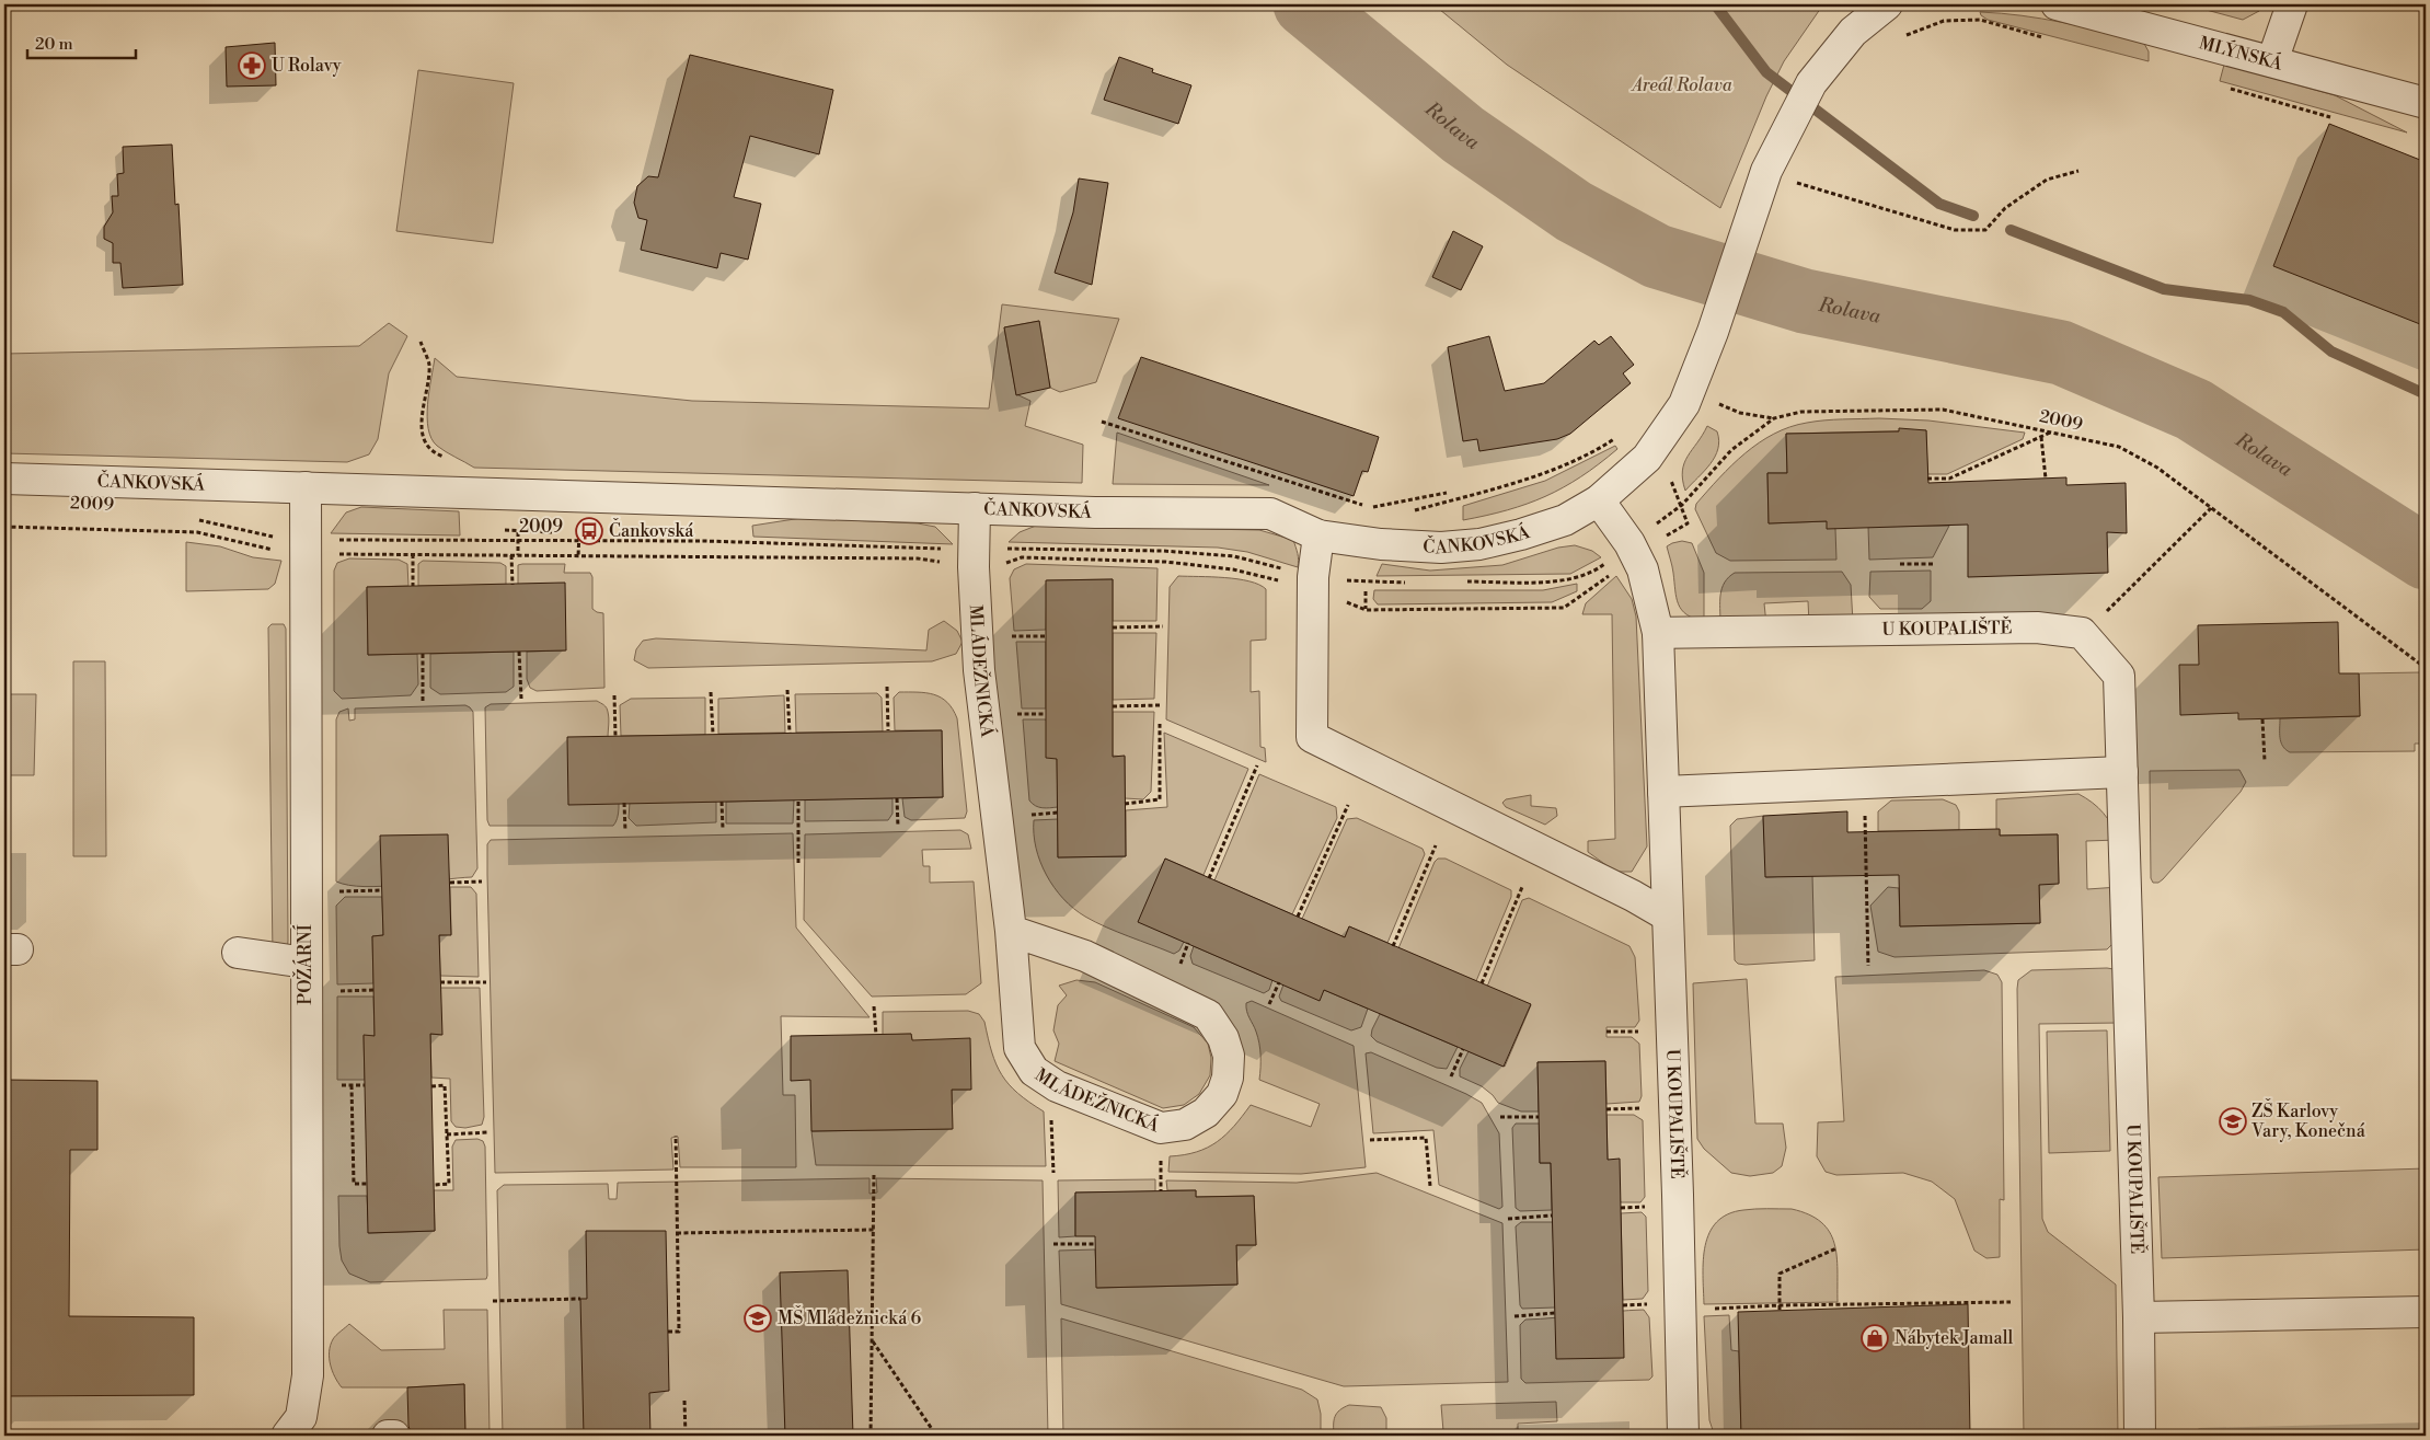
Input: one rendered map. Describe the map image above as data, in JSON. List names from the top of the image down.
{
  "streets": {
    "street": [
      "MLÝNSKÁ",
      "ČANKOVSKÁ",
      "U KOUPALIŠTĚ",
      "MLÁDEŽNICKÁ",
      "POŽÁRNÍ"
    ],
    "path": ["2009"]
  },
  "crossings": [
    ["ČANKOVSKÁ", "U KOUPALIŠTĚ"],
    ["ČANKOVSKÁ", "MLÁDEŽNICKÁ"],
    ["ČANKOVSKÁ", "POŽÁRNÍ"]
  ],
  "water": ["Rolava"],
  "parks": ["Areál Rolava"],
  "places": {
    "pharmacy": ["U Rolavy"],
    "bus stop": ["Čankovská"],
    "school or university": ["ZŠ Karlovy Vary, Konečná", "MŠ Mládežnická 6"],
    "shop": ["Nábytek Jamall"]
  },
  "scale_bar": "20 m"
}
